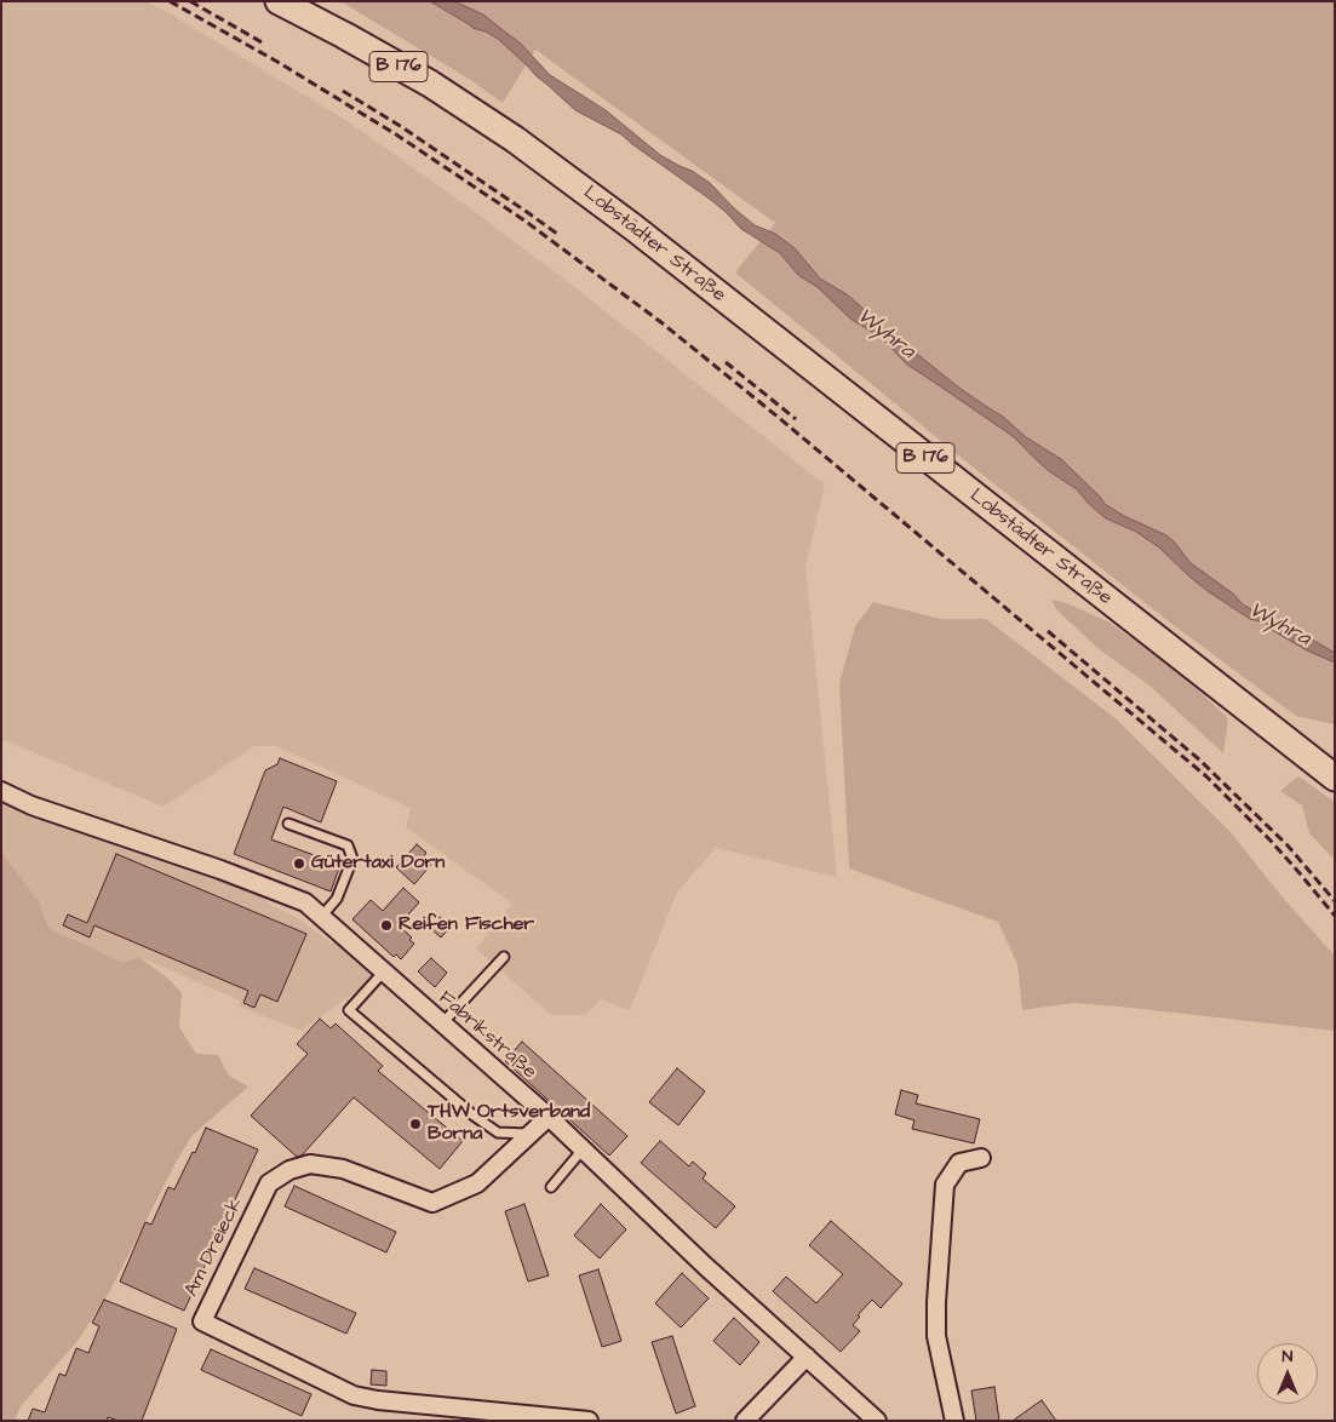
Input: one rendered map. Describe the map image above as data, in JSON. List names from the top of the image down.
{
  "streets": {
    "main road": ["B 176", "Lobstädter Straße"],
    "street": ["Fabrikstraße", "Am Dreieck"]
  },
  "crossings": [
    ["Fabrikstraße", "Am Dreieck"]
  ],
  "water": ["Wyhra"],
  "places": ["Gütertaxi Dorn", "Reifen Fischer", "THW Ortsverband Borna"],
  "north": "top"
}
